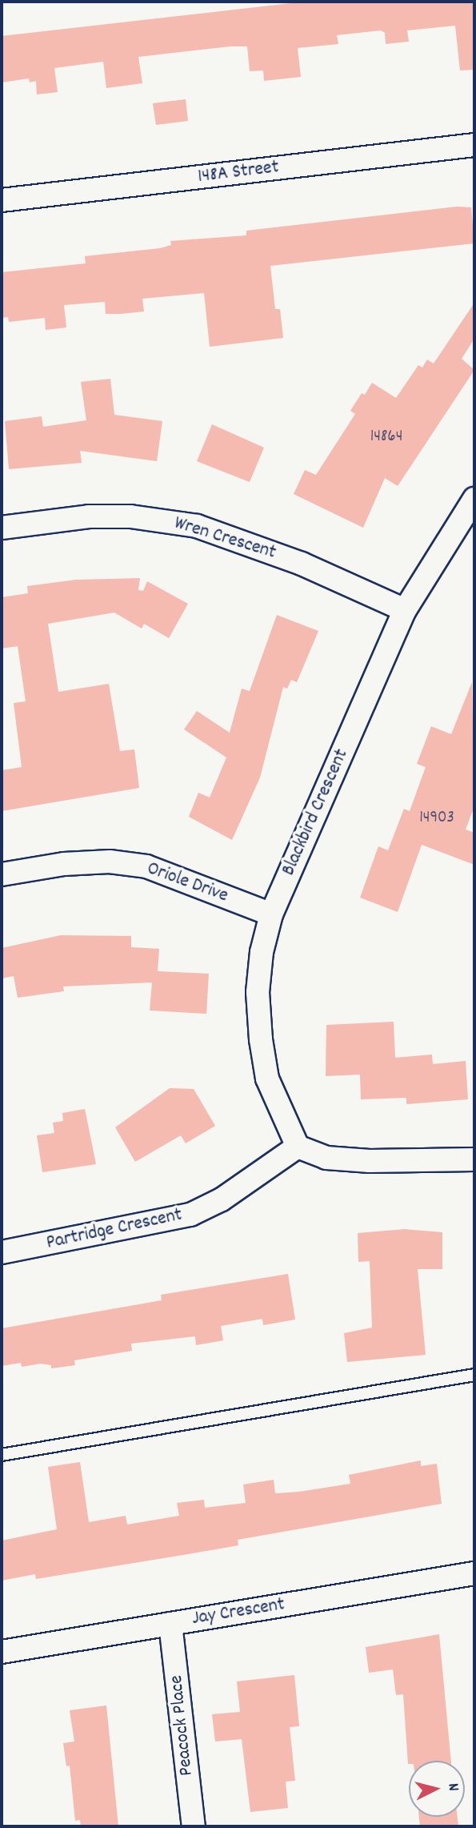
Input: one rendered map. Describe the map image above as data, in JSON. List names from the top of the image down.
{
  "streets": {
    "street": [
      "148A Street",
      "Wren Crescent",
      "Blackbird Crescent",
      "Oriole Drive",
      "Partridge Crescent",
      "Jay Crescent",
      "Peacock Place"
    ]
  },
  "crossings": [
    ["Wren Crescent", "Blackbird Crescent"],
    ["Blackbird Crescent", "Oriole Drive"],
    ["Blackbird Crescent", "Partridge Crescent"],
    ["Jay Crescent", "Peacock Place"]
  ],
  "house_numbers": ["14864", "14903"],
  "north": "right"
}
